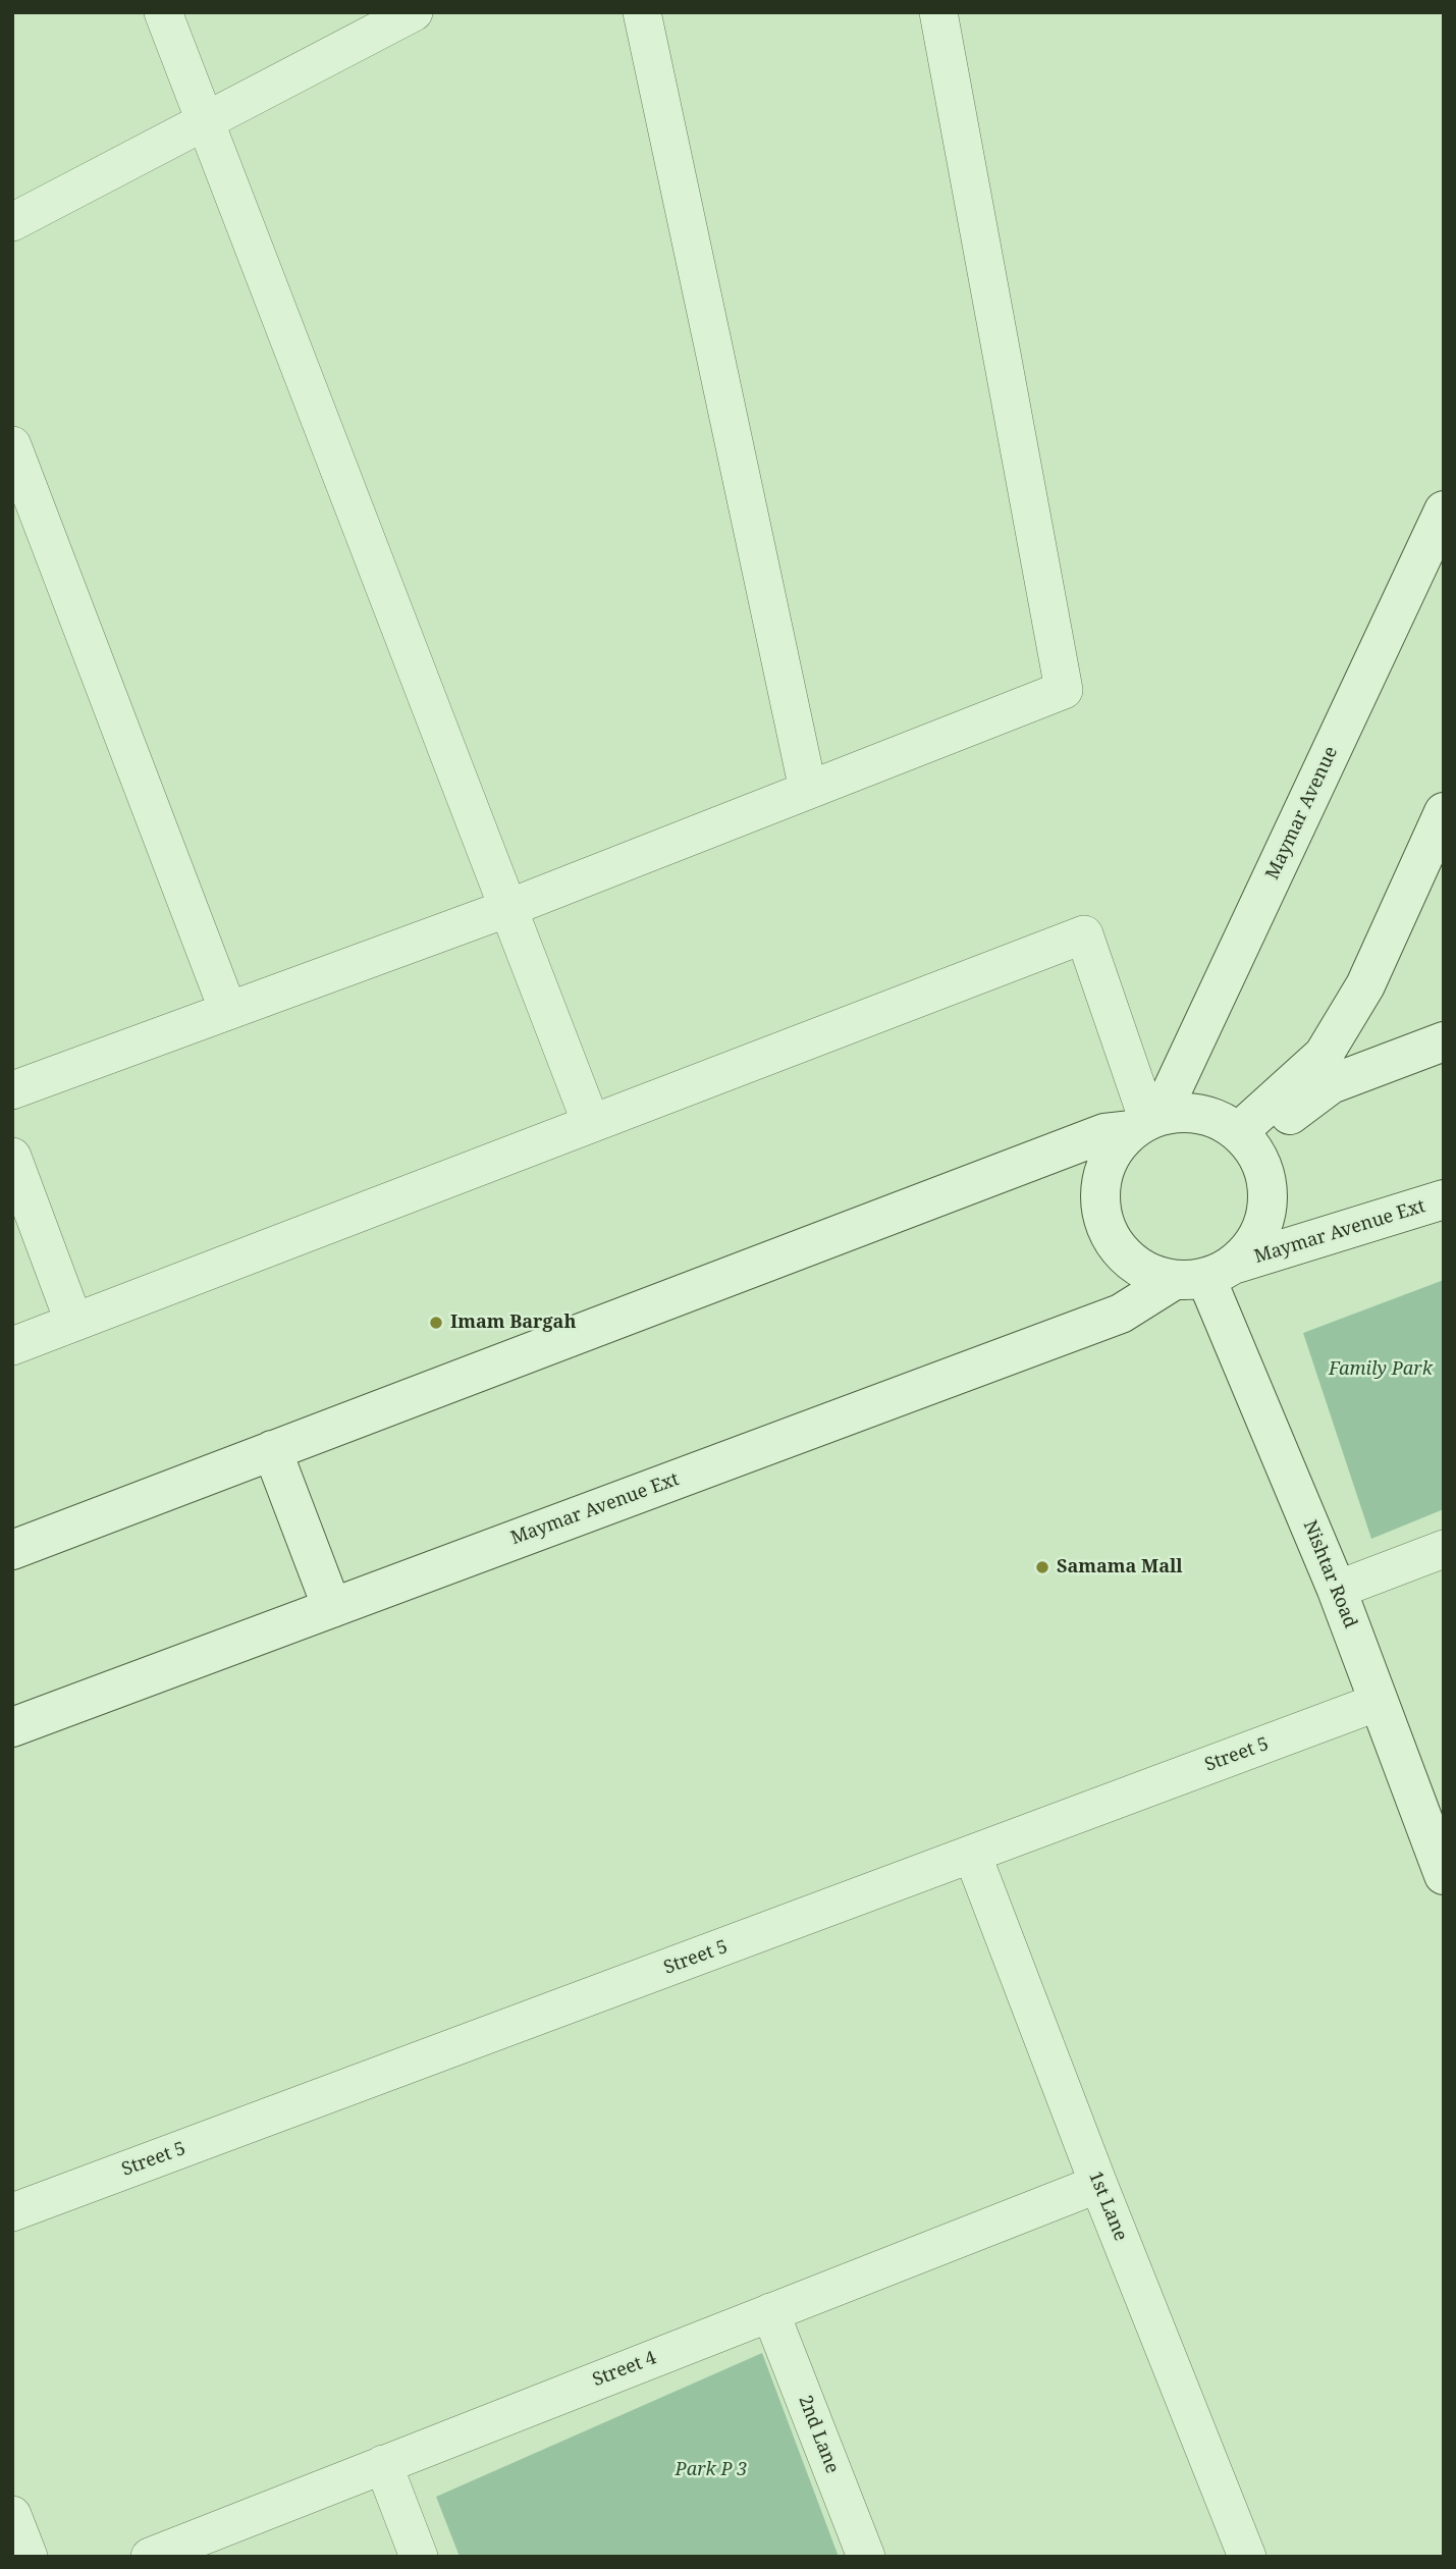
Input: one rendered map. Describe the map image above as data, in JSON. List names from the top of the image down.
{
  "streets": {
    "main road": ["Maymar Avenue", "Maymar Avenue Ext", "Nishtar Road"],
    "street": [
      "Street 5",
      "1st Lane",
      "Street 4",
      "2nd Lane"
    ]
  },
  "crossings": [
    ["Maymar Avenue", "Maymar Avenue Ext"],
    ["Maymar Avenue", "Nishtar Road"],
    ["Maymar Avenue Ext", "Nishtar Road"],
    ["Nishtar Road", "Street 5"],
    ["Street 5", "1st Lane"],
    ["1st Lane", "Street 4"],
    ["Street 4", "2nd Lane"]
  ],
  "parks": ["Family Park", "Park P 3"],
  "places": ["Imam Bargah", "Samama Mall"]
}
